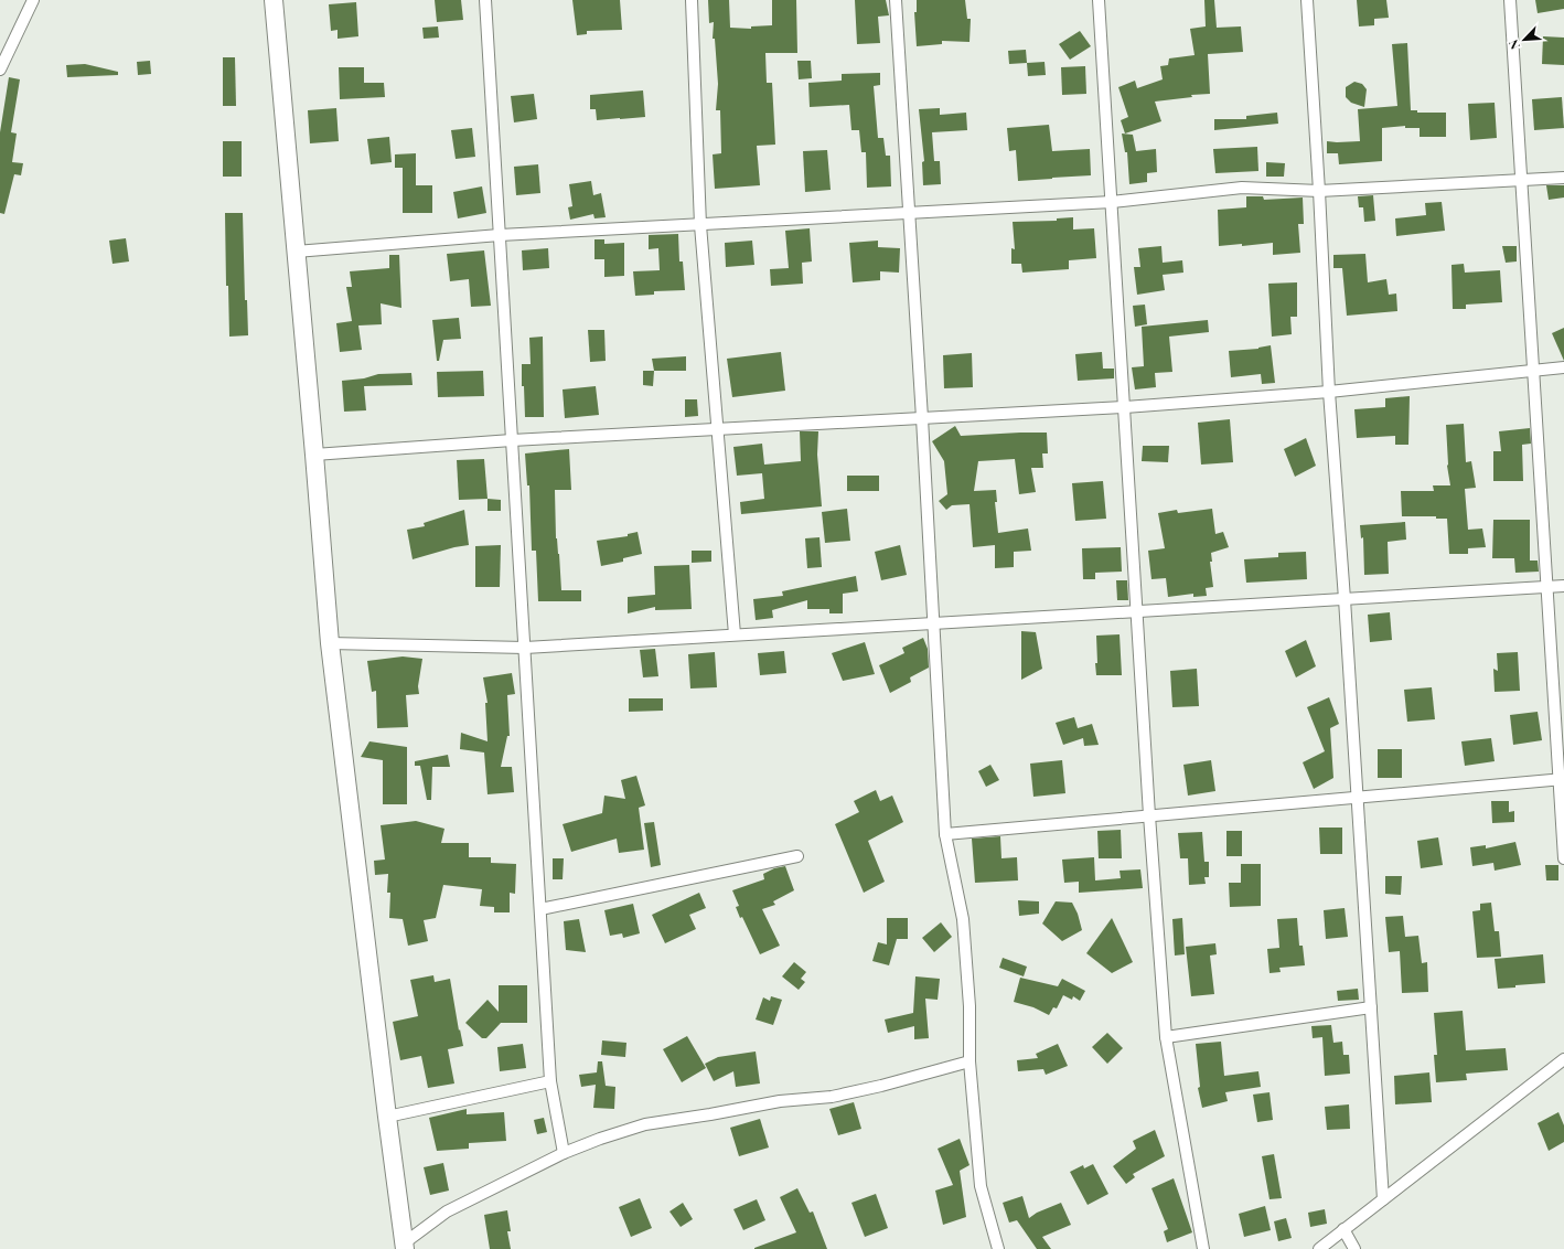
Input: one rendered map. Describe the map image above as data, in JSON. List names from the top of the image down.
{
  "north": "bottom left"
}
